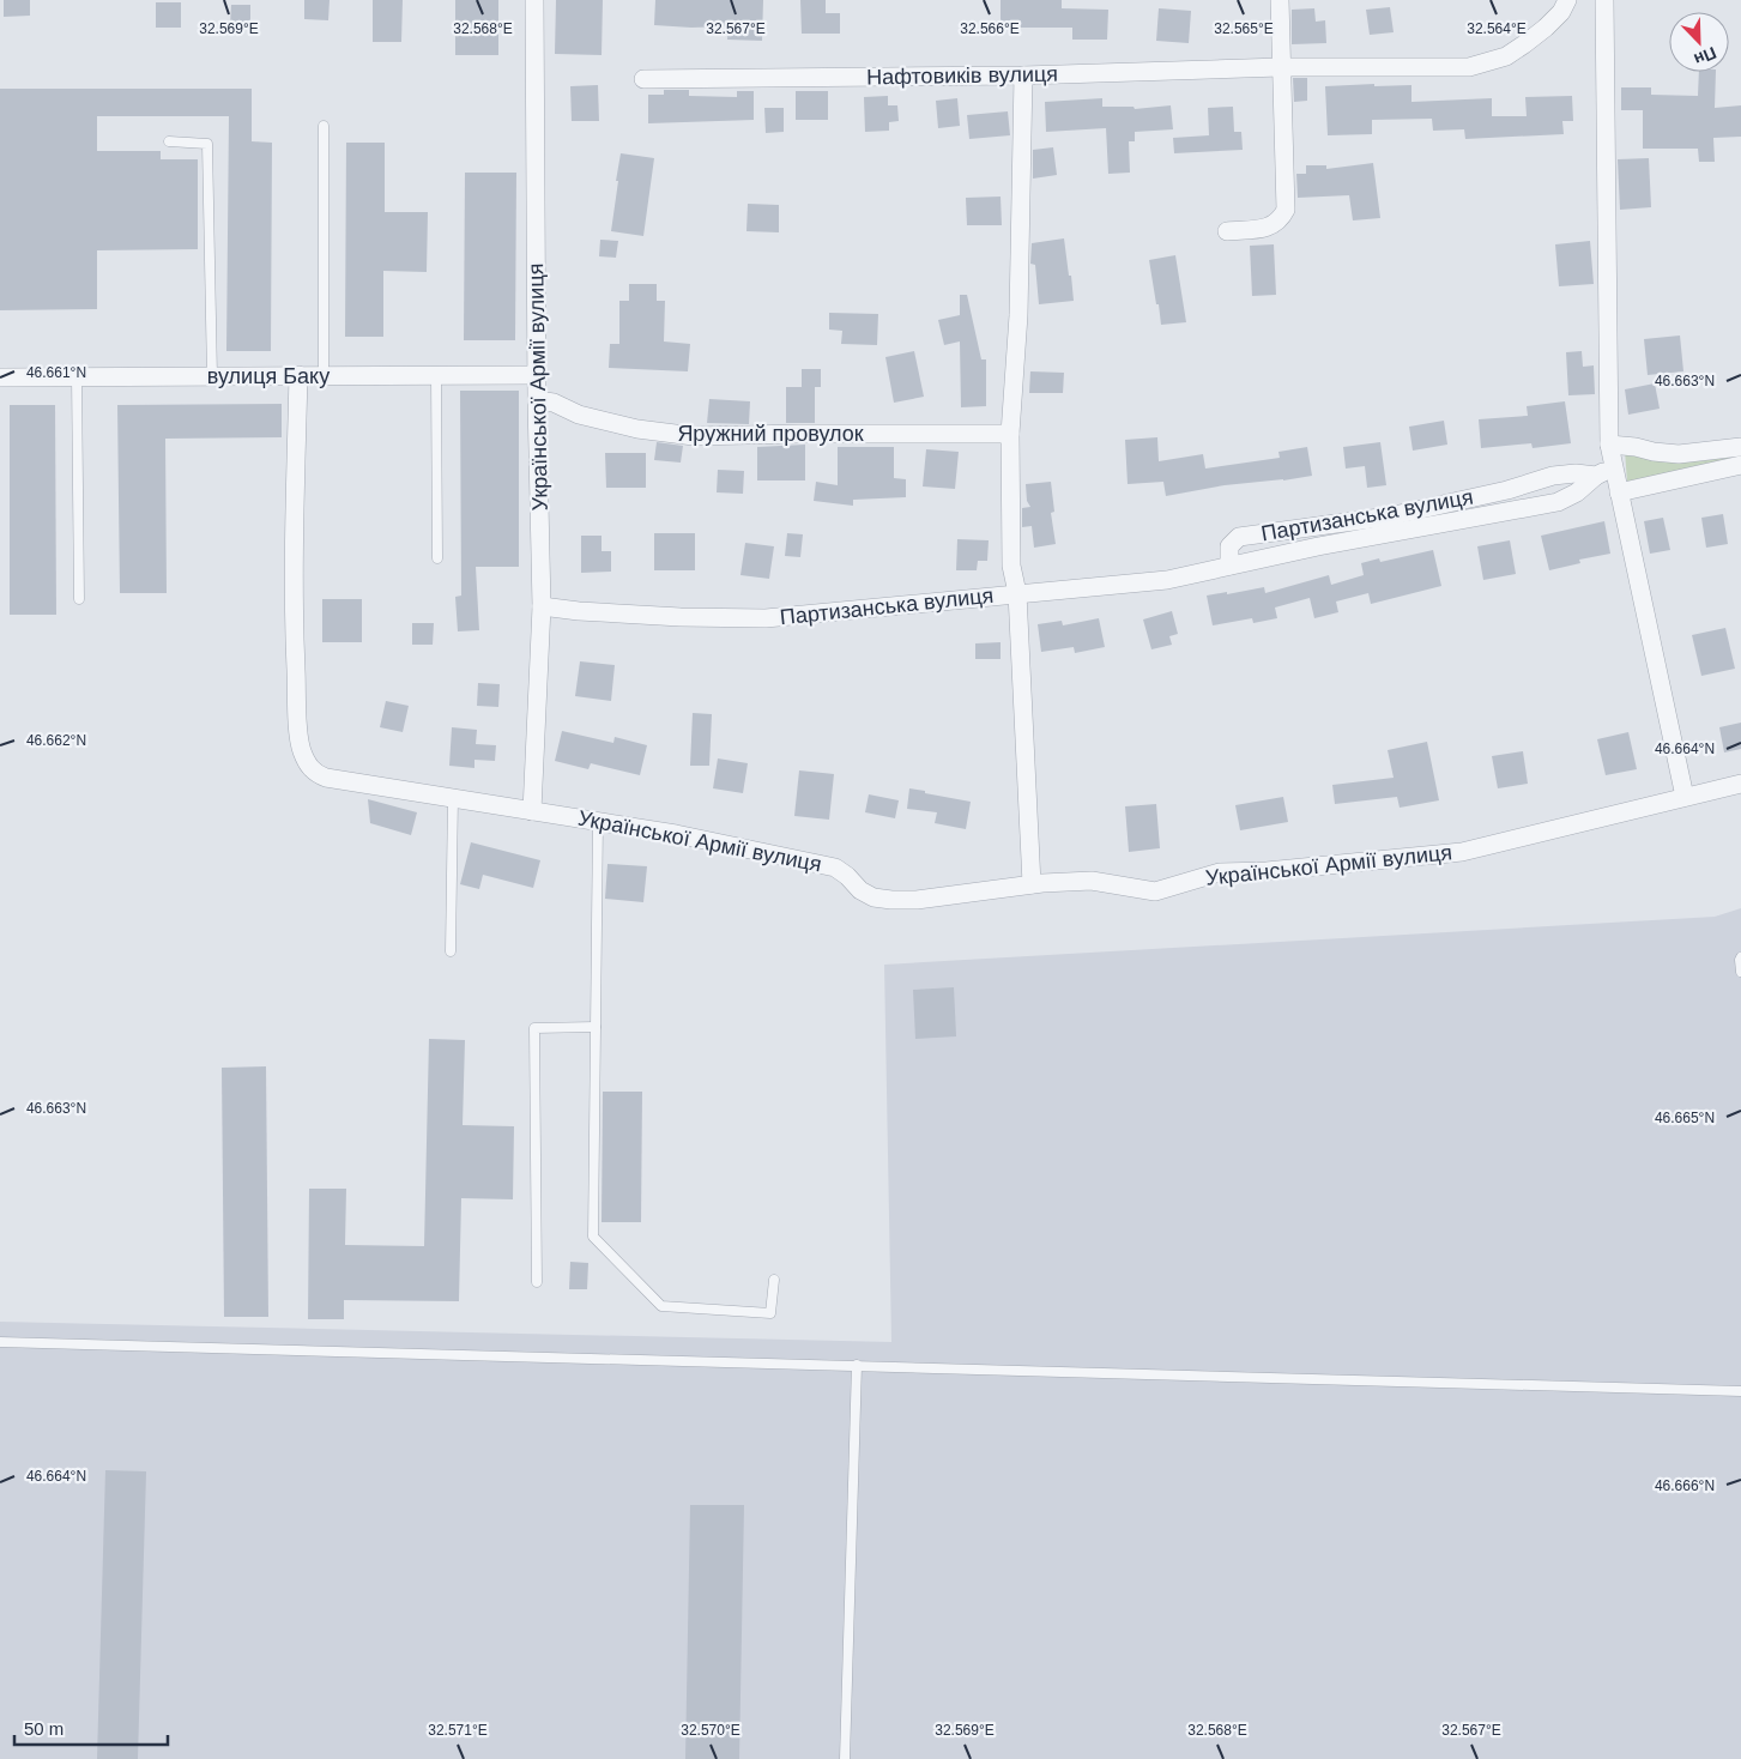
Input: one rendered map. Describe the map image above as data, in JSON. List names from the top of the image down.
{
  "streets": {
    "street": [
      "Нафтовиків вулиця",
      "вулиця Баку",
      "Української Армії вулиця",
      "Яружний провулок",
      "Партизанська вулиця"
    ]
  },
  "crossings": [
    ["вулиця Баку", "Української Армії вулиця"],
    ["Української Армії вулиця", "Яружний провулок"],
    ["Української Армії вулиця", "Партизанська вулиця"]
  ],
  "scale_bar": "50 m",
  "north": "bottom right",
  "coordinates": [
    "32.569°E",
    "32.568°E",
    "32.567°E",
    "32.566°E",
    "32.564°E",
    "32.565°E",
    "46.661°N",
    "46.663°N",
    "46.662°N",
    "46.664°N",
    "46.665°N",
    "46.666°N",
    "32.571°E",
    "32.570°E"
  ]
}
